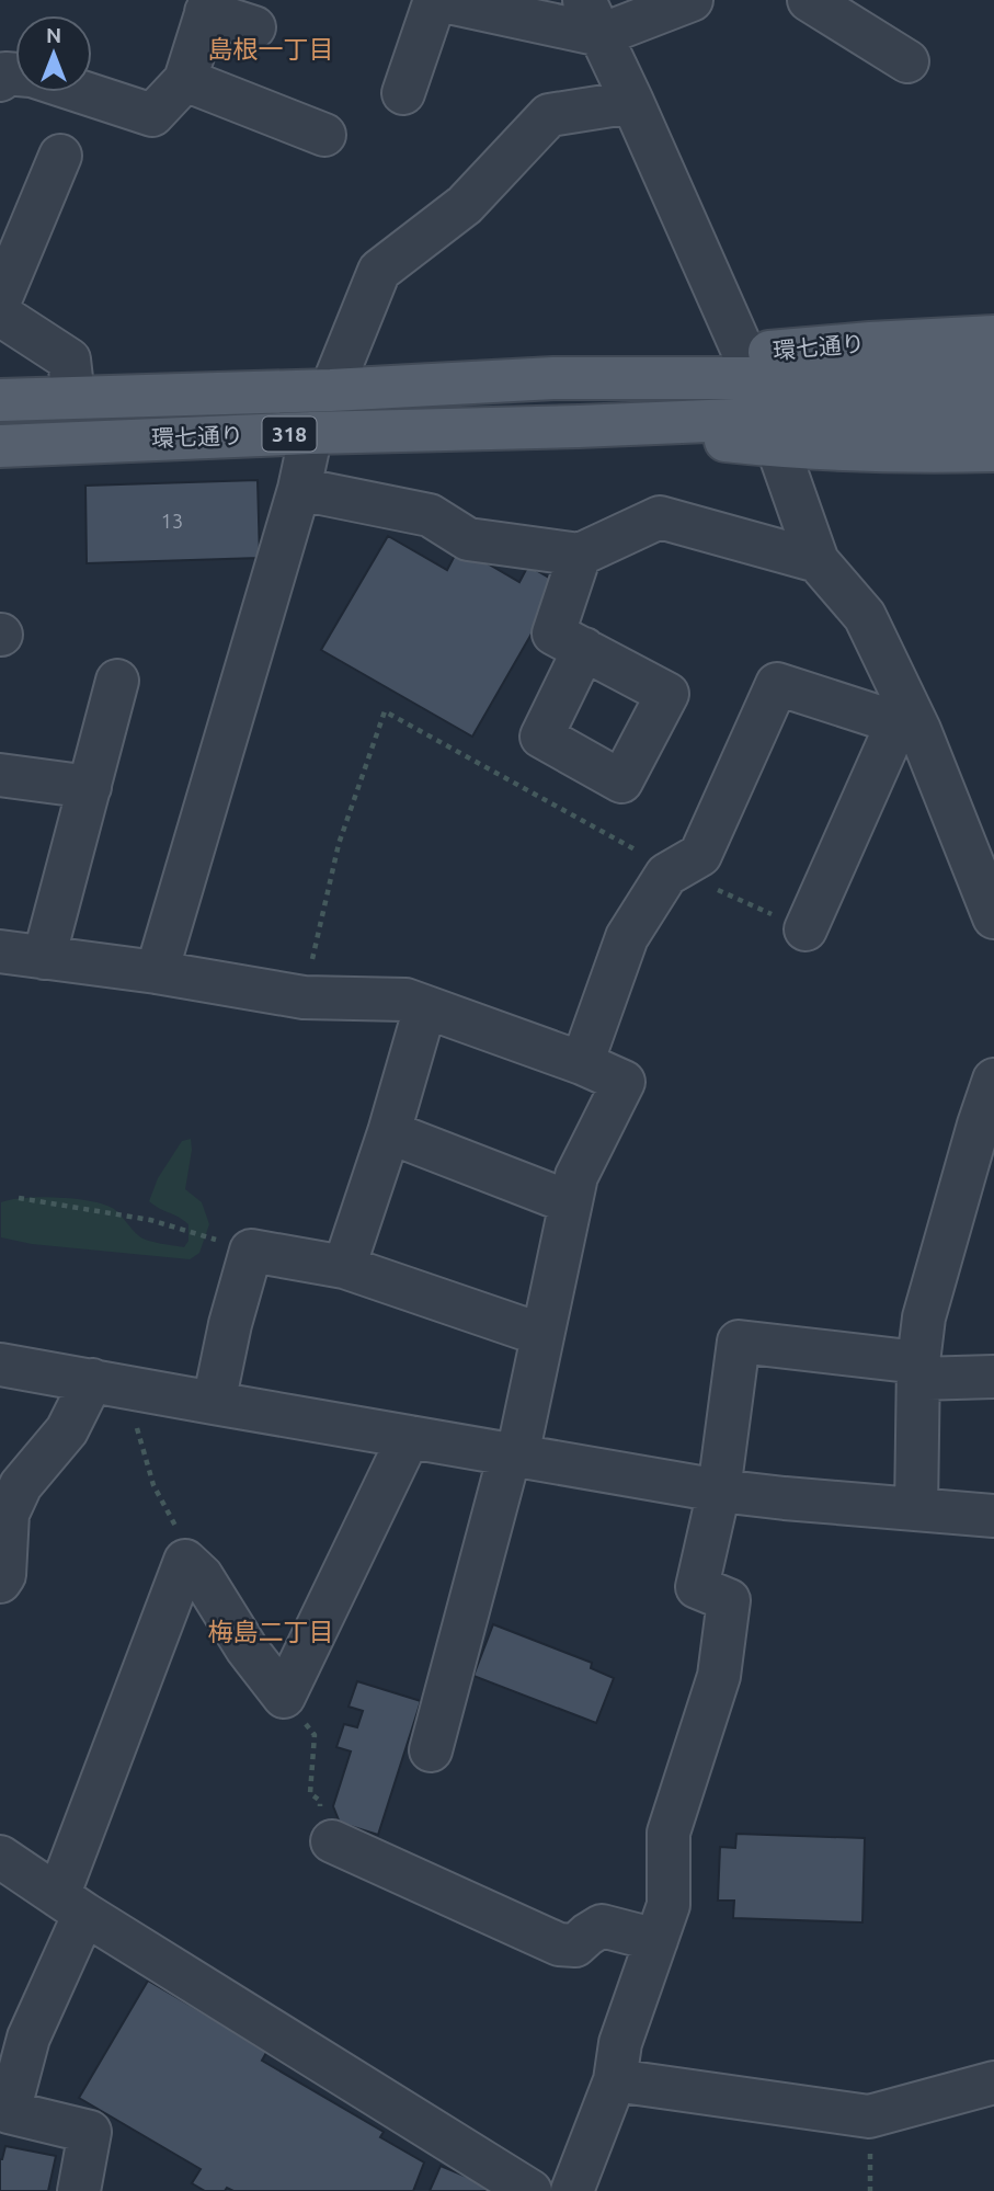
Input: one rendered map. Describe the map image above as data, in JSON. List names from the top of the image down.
{
  "streets": {
    "main road": ["環七通り", "318"]
  },
  "districts": ["島根一丁目", "梅島二丁目"],
  "house_numbers": ["13"],
  "north": "top"
}
